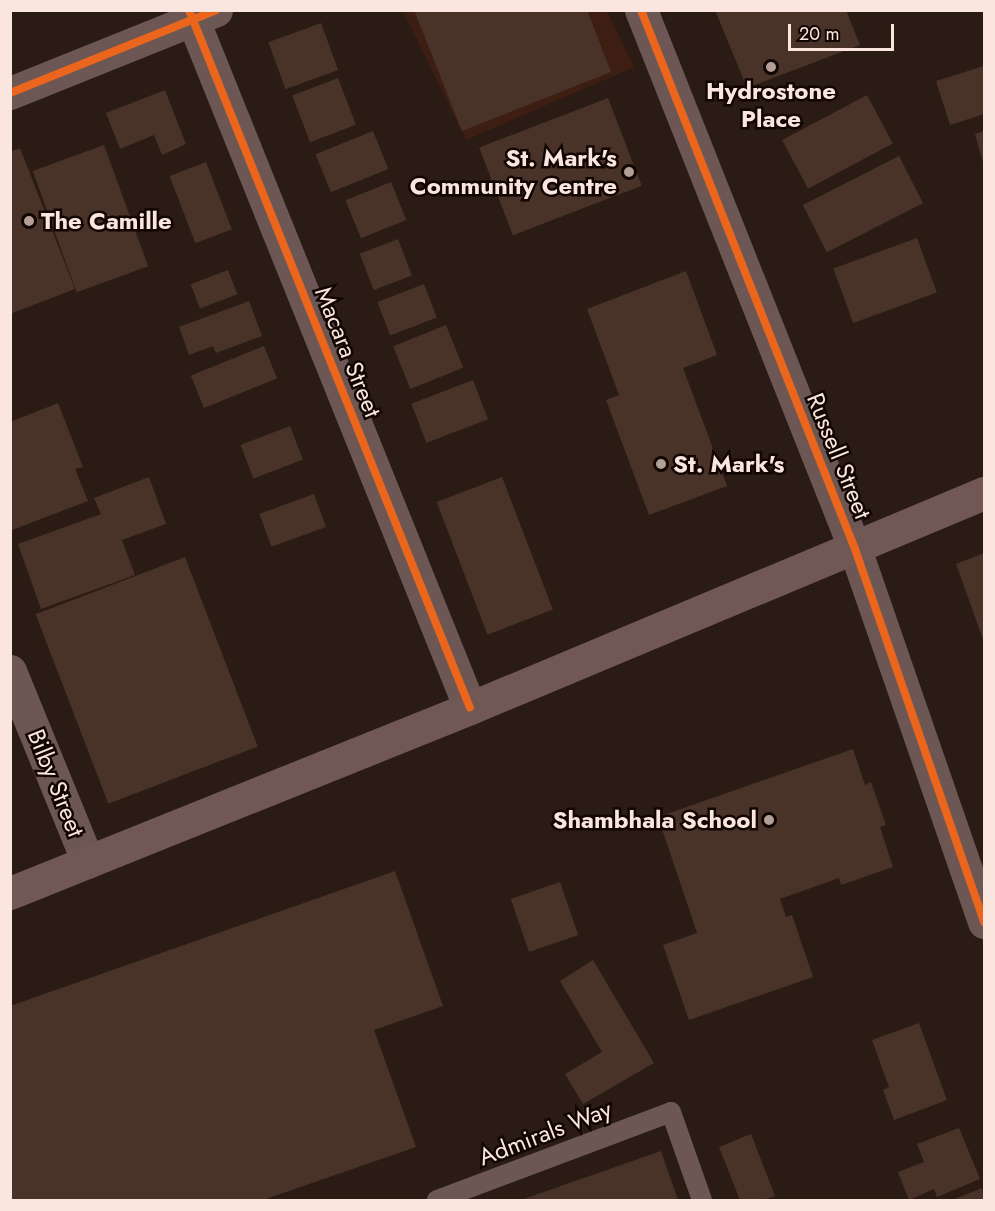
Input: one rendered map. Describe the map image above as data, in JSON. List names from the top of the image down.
{
  "streets": {
    "street": ["Macara Street", "Russell Street", "Bilby Street"],
    "lane": ["Admirals Way"]
  },
  "places": [
    "Hydrostone Place",
    "St. Mark's Community Centre",
    "The Camille",
    "St. Mark's",
    "Shambhala School"
  ],
  "scale_bar": "20 m"
}
